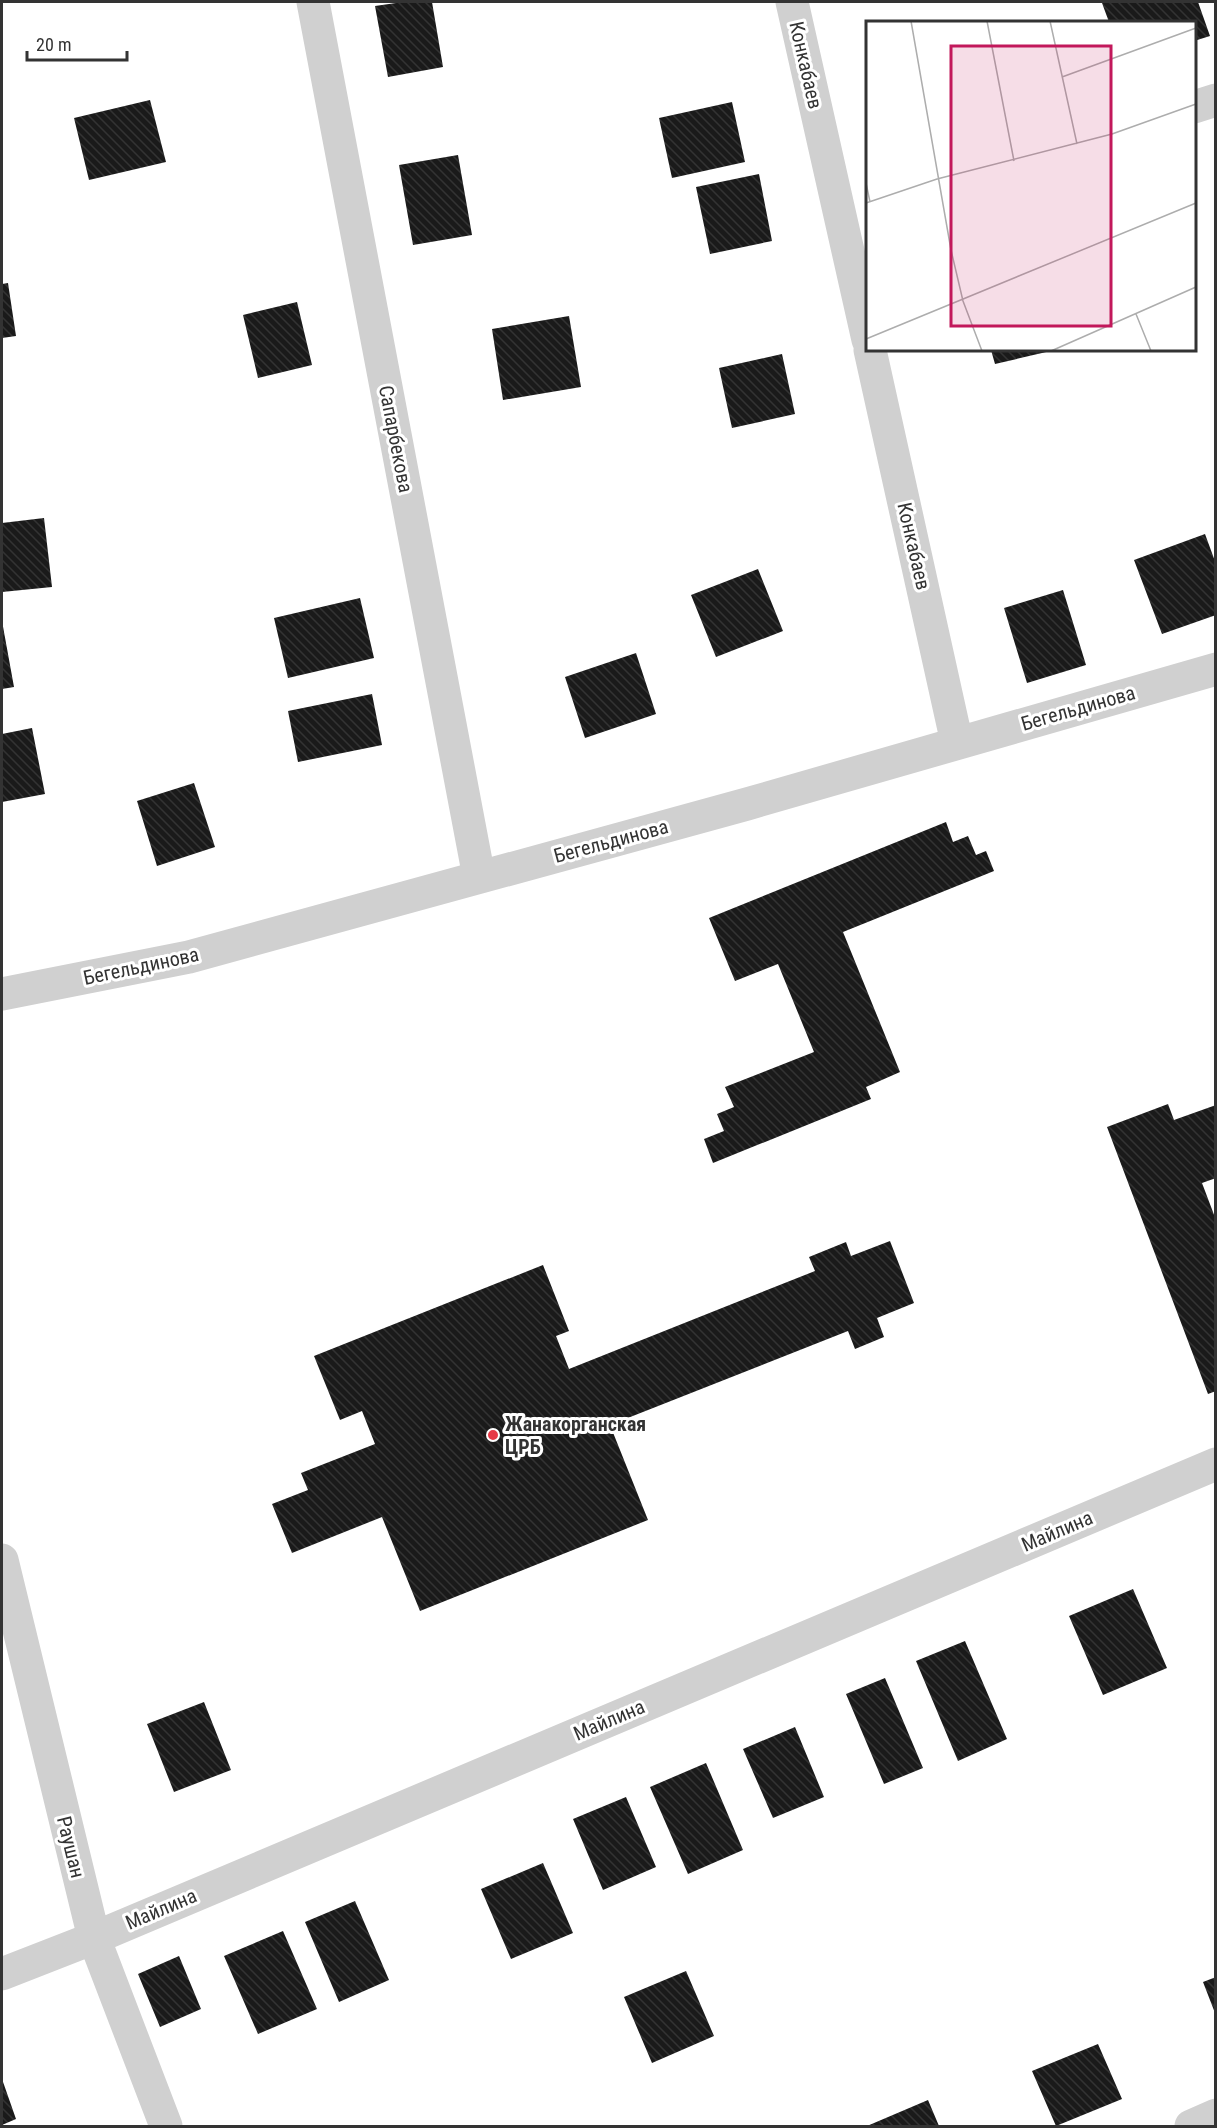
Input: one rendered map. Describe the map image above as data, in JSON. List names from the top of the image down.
{
  "streets": {
    "street": [
      "Конкабаев",
      "Сапарбекова",
      "Бегельдинова",
      "Майлина",
      "Раушан"
    ]
  },
  "crossings": [
    ["Конкабаев", "Бегельдинова"],
    ["Сапарбекова", "Бегельдинова"],
    ["Майлина", "Раушан"]
  ],
  "places": ["Жанакорганская ЦРБ"],
  "scale_bar": "20 m"
}
